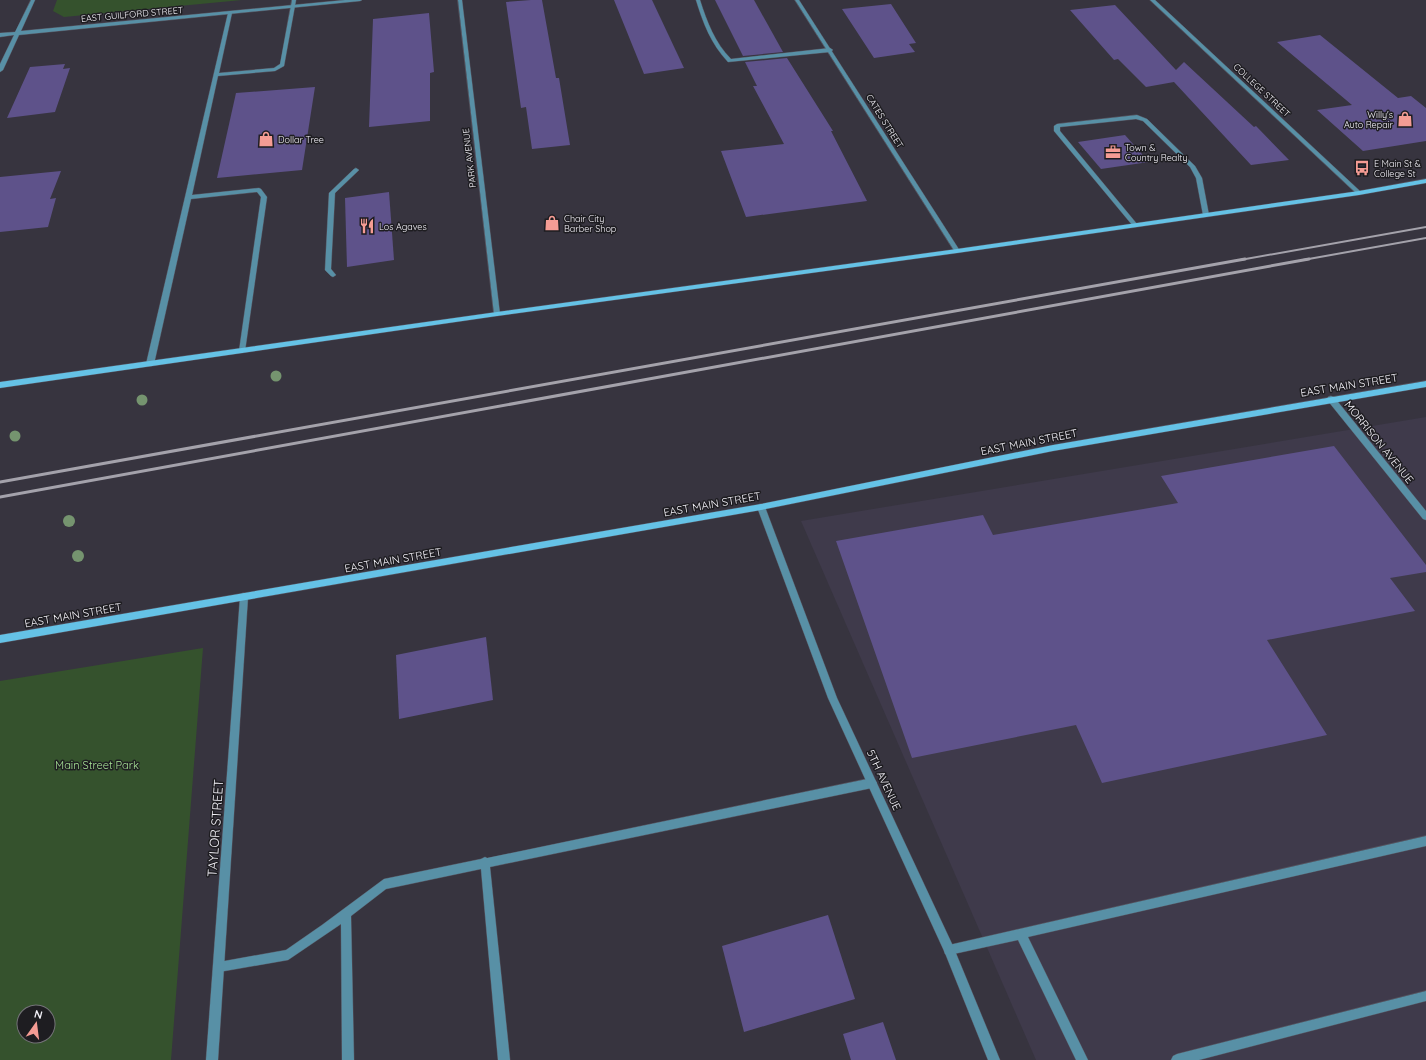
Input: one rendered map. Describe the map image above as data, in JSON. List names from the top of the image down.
{
  "streets": {
    "main road": ["EAST MAIN STREET"],
    "street": [
      "EAST GUILFORD STREET",
      "COLLEGE STREET",
      "CATES STREET",
      "PARK AVENUE",
      "MORRISON AVENUE",
      "5TH AVENUE",
      "TAYLOR STREET"
    ]
  },
  "crossings": [
    ["EAST MAIN STREET", "MORRISON AVENUE"],
    ["EAST MAIN STREET", "5TH AVENUE"],
    ["EAST MAIN STREET", "TAYLOR STREET"]
  ],
  "parks": ["Main Street Park"],
  "places": {
    "shop": ["Willy's Auto Repair", "Dollar Tree", "Chair City Barber Shop"],
    "office": ["Town & Country Realty"],
    "bus stop": ["E Main St & College St"],
    "restaurant": ["Los Agaves"]
  },
  "north": "top"
}
